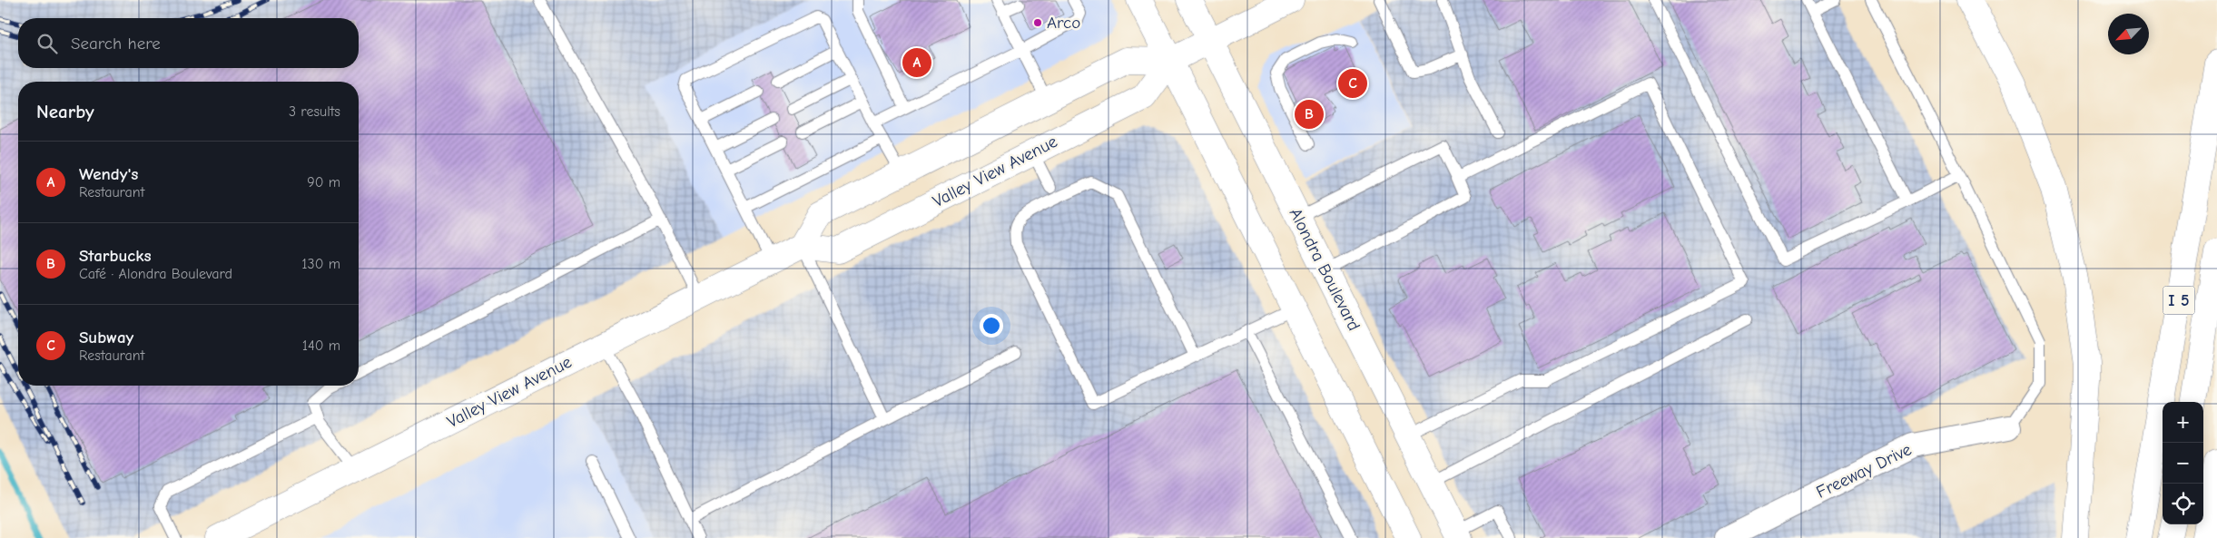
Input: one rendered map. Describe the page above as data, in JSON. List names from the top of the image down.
{
  "streets": {
    "main road": ["Valley View Avenue", "Alondra Boulevard", "I 5"],
    "street": ["Freeway Drive"]
  },
  "crossings": [
    ["Valley View Avenue", "Alondra Boulevard"]
  ],
  "places": ["Arco"],
  "north": "bottom left",
  "page": {
    "search": "Search here",
    "pins": ["A", "C", "B"],
    "heading": ["Nearby", "3 results"],
    "list": [
      {
        "mark": "A",
        "name": "Wendy's",
        "note": "Restaurant",
        "value": "90 m"
      },
      {
        "mark": "B",
        "name": "Starbucks",
        "note": "Café · Alondra Boulevard",
        "value": "130 m"
      },
      {
        "mark": "C",
        "name": "Subway",
        "note": "Restaurant",
        "value": "140 m"
      }
    ],
    "map_buttons": ["+", "−"]
  }
}
